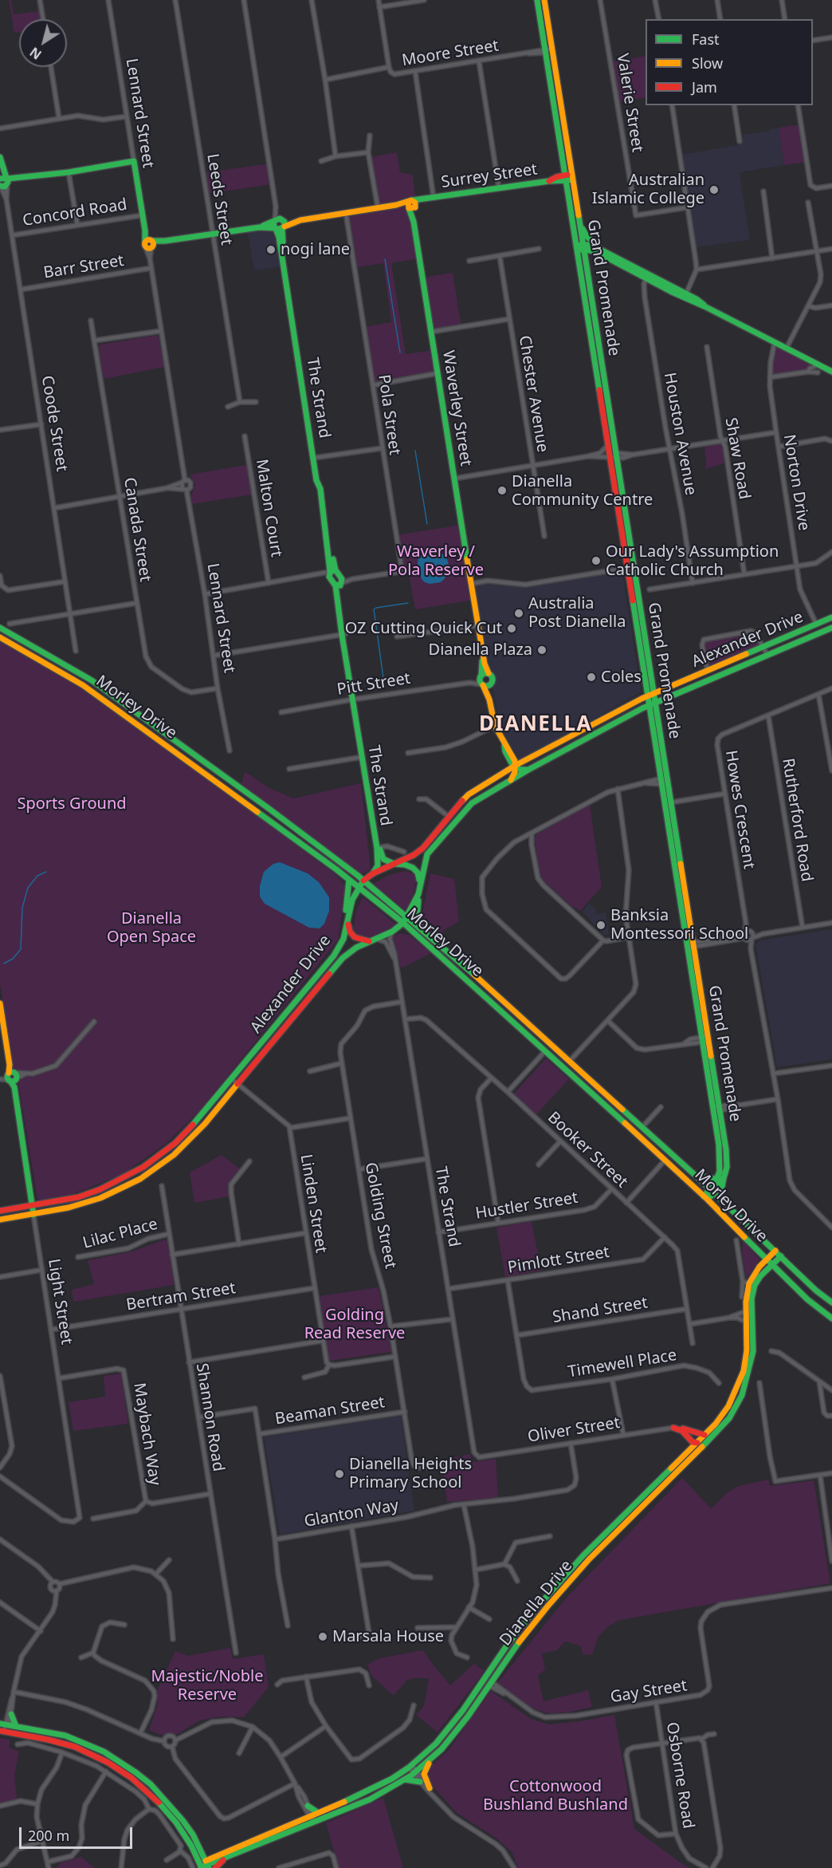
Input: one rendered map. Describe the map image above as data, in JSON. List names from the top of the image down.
{
  "streets": {
    "main road": [
      "Lennard Street",
      "Surrey Street",
      "Grand Promenade",
      "The Strand",
      "Waverley Street",
      "Coode Street",
      "Alexander Drive",
      "Morley Drive",
      "Light Street",
      "Dianella Drive"
    ],
    "street": [
      "Moore Street",
      "Valerie Street",
      "Leeds Street",
      "Concord Road",
      "Barr Street",
      "Chester Avenue",
      "Pola Street",
      "Houston Avenue",
      "Shaw Road",
      "Norton Drive",
      "Malton Court",
      "Canada Street",
      "Pitt Street",
      "Howes Crescent",
      "Rutherford Road",
      "Booker Street",
      "Linden Street",
      "Hustler Street",
      "Golding Street",
      "Lilac Place",
      "Pimlott Street",
      "Bertram Street",
      "Shand Street",
      "Timewell Place",
      "Beaman Street",
      "Shannon Road",
      "Oliver Street",
      "Maybach Way",
      "Glanton Way",
      "Gay Street",
      "Osborne Road"
    ]
  },
  "crossings": [
    ["Moore Street", "Grand Promenade"],
    ["Lennard Street", "Surrey Street"],
    ["Lennard Street", "Concord Road"],
    ["Lennard Street", "Barr Street"],
    ["Lennard Street", "Canada Street"],
    ["Surrey Street", "Leeds Street"],
    ["Surrey Street", "Grand Promenade"],
    ["Surrey Street", "The Strand"],
    ["Surrey Street", "Waverley Street"],
    ["Surrey Street", "Pola Street"],
    ["Concord Road", "Coode Street"],
    ["Barr Street", "Coode Street"],
    ["Grand Promenade", "Alexander Drive"],
    ["Grand Promenade", "Morley Drive"],
    ["The Strand", "Pola Street"],
    ["The Strand", "Alexander Drive"],
    ["The Strand", "Pitt Street"],
    ["The Strand", "Booker Street"],
    ["The Strand", "Hustler Street"],
    ["The Strand", "Golding Street"],
    ["The Strand", "Pimlott Street"],
    ["The Strand", "Oliver Street"],
    ["Waverley Street", "Pitt Street"],
    ["Norton Drive", "Alexander Drive"],
    ["Alexander Drive", "Morley Drive"],
    ["Alexander Drive", "Light Street"],
    ["Morley Drive", "Dianella Drive"],
    ["Howes Crescent", "Rutherford Road"],
    ["Booker Street", "Hustler Street"],
    ["Booker Street", "Pimlott Street"],
    ["Booker Street", "Shand Street"],
    ["Linden Street", "Bertram Street"],
    ["Golding Street", "Beaman Street"],
    ["Lilac Place", "Shannon Road"],
    ["Bertram Street", "Light Street"],
    ["Bertram Street", "Shannon Road"],
    ["Light Street", "Maybach Way"],
    ["Shand Street", "Timewell Place"],
    ["Shannon Road", "Maybach Way"],
    ["Oliver Street", "Glanton Way"],
    ["Dianella Drive", "Gay Street"],
    ["Gay Street", "Osborne Road"]
  ],
  "districts": ["DIANELLA"],
  "parks": [
    "Waverley / Pola Reserve",
    "Sports Ground",
    "Dianella Open Space",
    "Golding Read Reserve",
    "Majestic/Noble Reserve",
    "Cottonwood Bushland Bushland"
  ],
  "places": [
    "Australian Islamic College",
    "nogi lane",
    "Dianella Community Centre",
    "Our Lady's Assumption Catholic Church",
    "Australia Post Dianella",
    "OZ Cutting Quick Cut",
    "Dianella Plaza",
    "Coles",
    "Banksia Montessori School",
    "Dianella Heights Primary School",
    "Marsala House"
  ],
  "legend": ["Fast", "Slow", "Jam"],
  "scale_bar": "200 m",
  "north": "bottom left"
}
